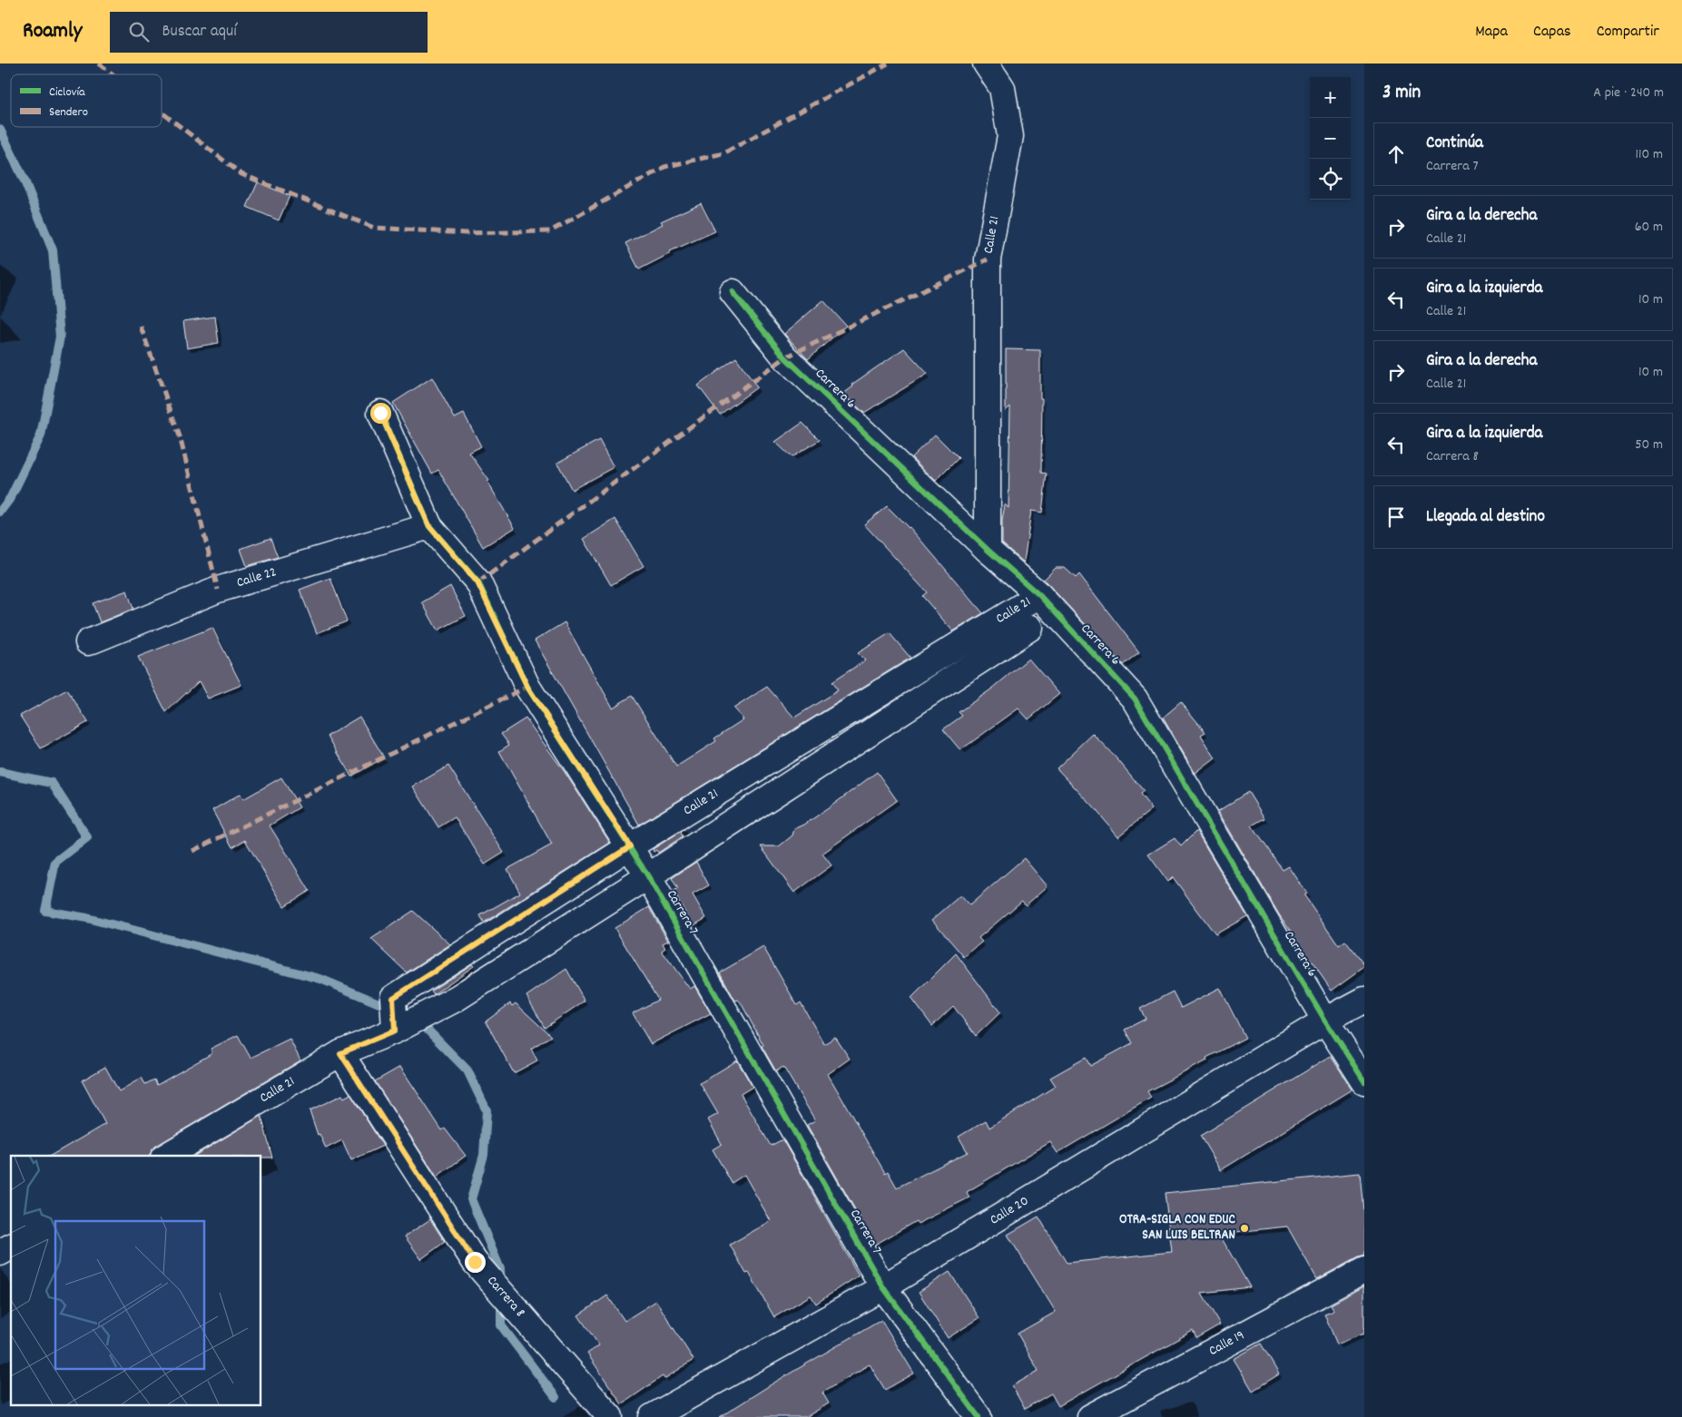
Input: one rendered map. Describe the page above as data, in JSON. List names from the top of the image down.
{
  "streets": {
    "street": [
      "Calle 21",
      "Carrera 6",
      "Calle 22",
      "Carrera 7",
      "Calle 20",
      "Carrera 8",
      "Calle 19"
    ]
  },
  "crossings": [
    ["Calle 21", "Carrera 6"],
    ["Calle 21", "Carrera 7"],
    ["Calle 21", "Carrera 8"],
    ["Carrera 6", "Calle 20"],
    ["Calle 22", "Carrera 7"],
    ["Carrera 7", "Calle 20"]
  ],
  "places": ["OTRA-SIGLA CON EDUC SAN LUIS BELTRAN"],
  "legend": ["Ciclovía", "Sendero"],
  "page": {
    "header": "Roamly",
    "search": "Buscar aquí",
    "nav": ["Mapa", "Capas", "Compartir"],
    "heading": ["3 min", "A pie · 240 m"],
    "map_buttons": ["+", "−"],
    "list": [
      ["Continúa", "Carrera 7", "110 m"],
      ["Gira a la derecha", "Calle 21", "60 m"],
      ["Gira a la izquierda", "Calle 21", "10 m"],
      ["Gira a la derecha", "Calle 21", "10 m"],
      ["Gira a la izquierda", "Carrera 8", "50 m"],
      "Llegada al destino"
    ]
  }
}
